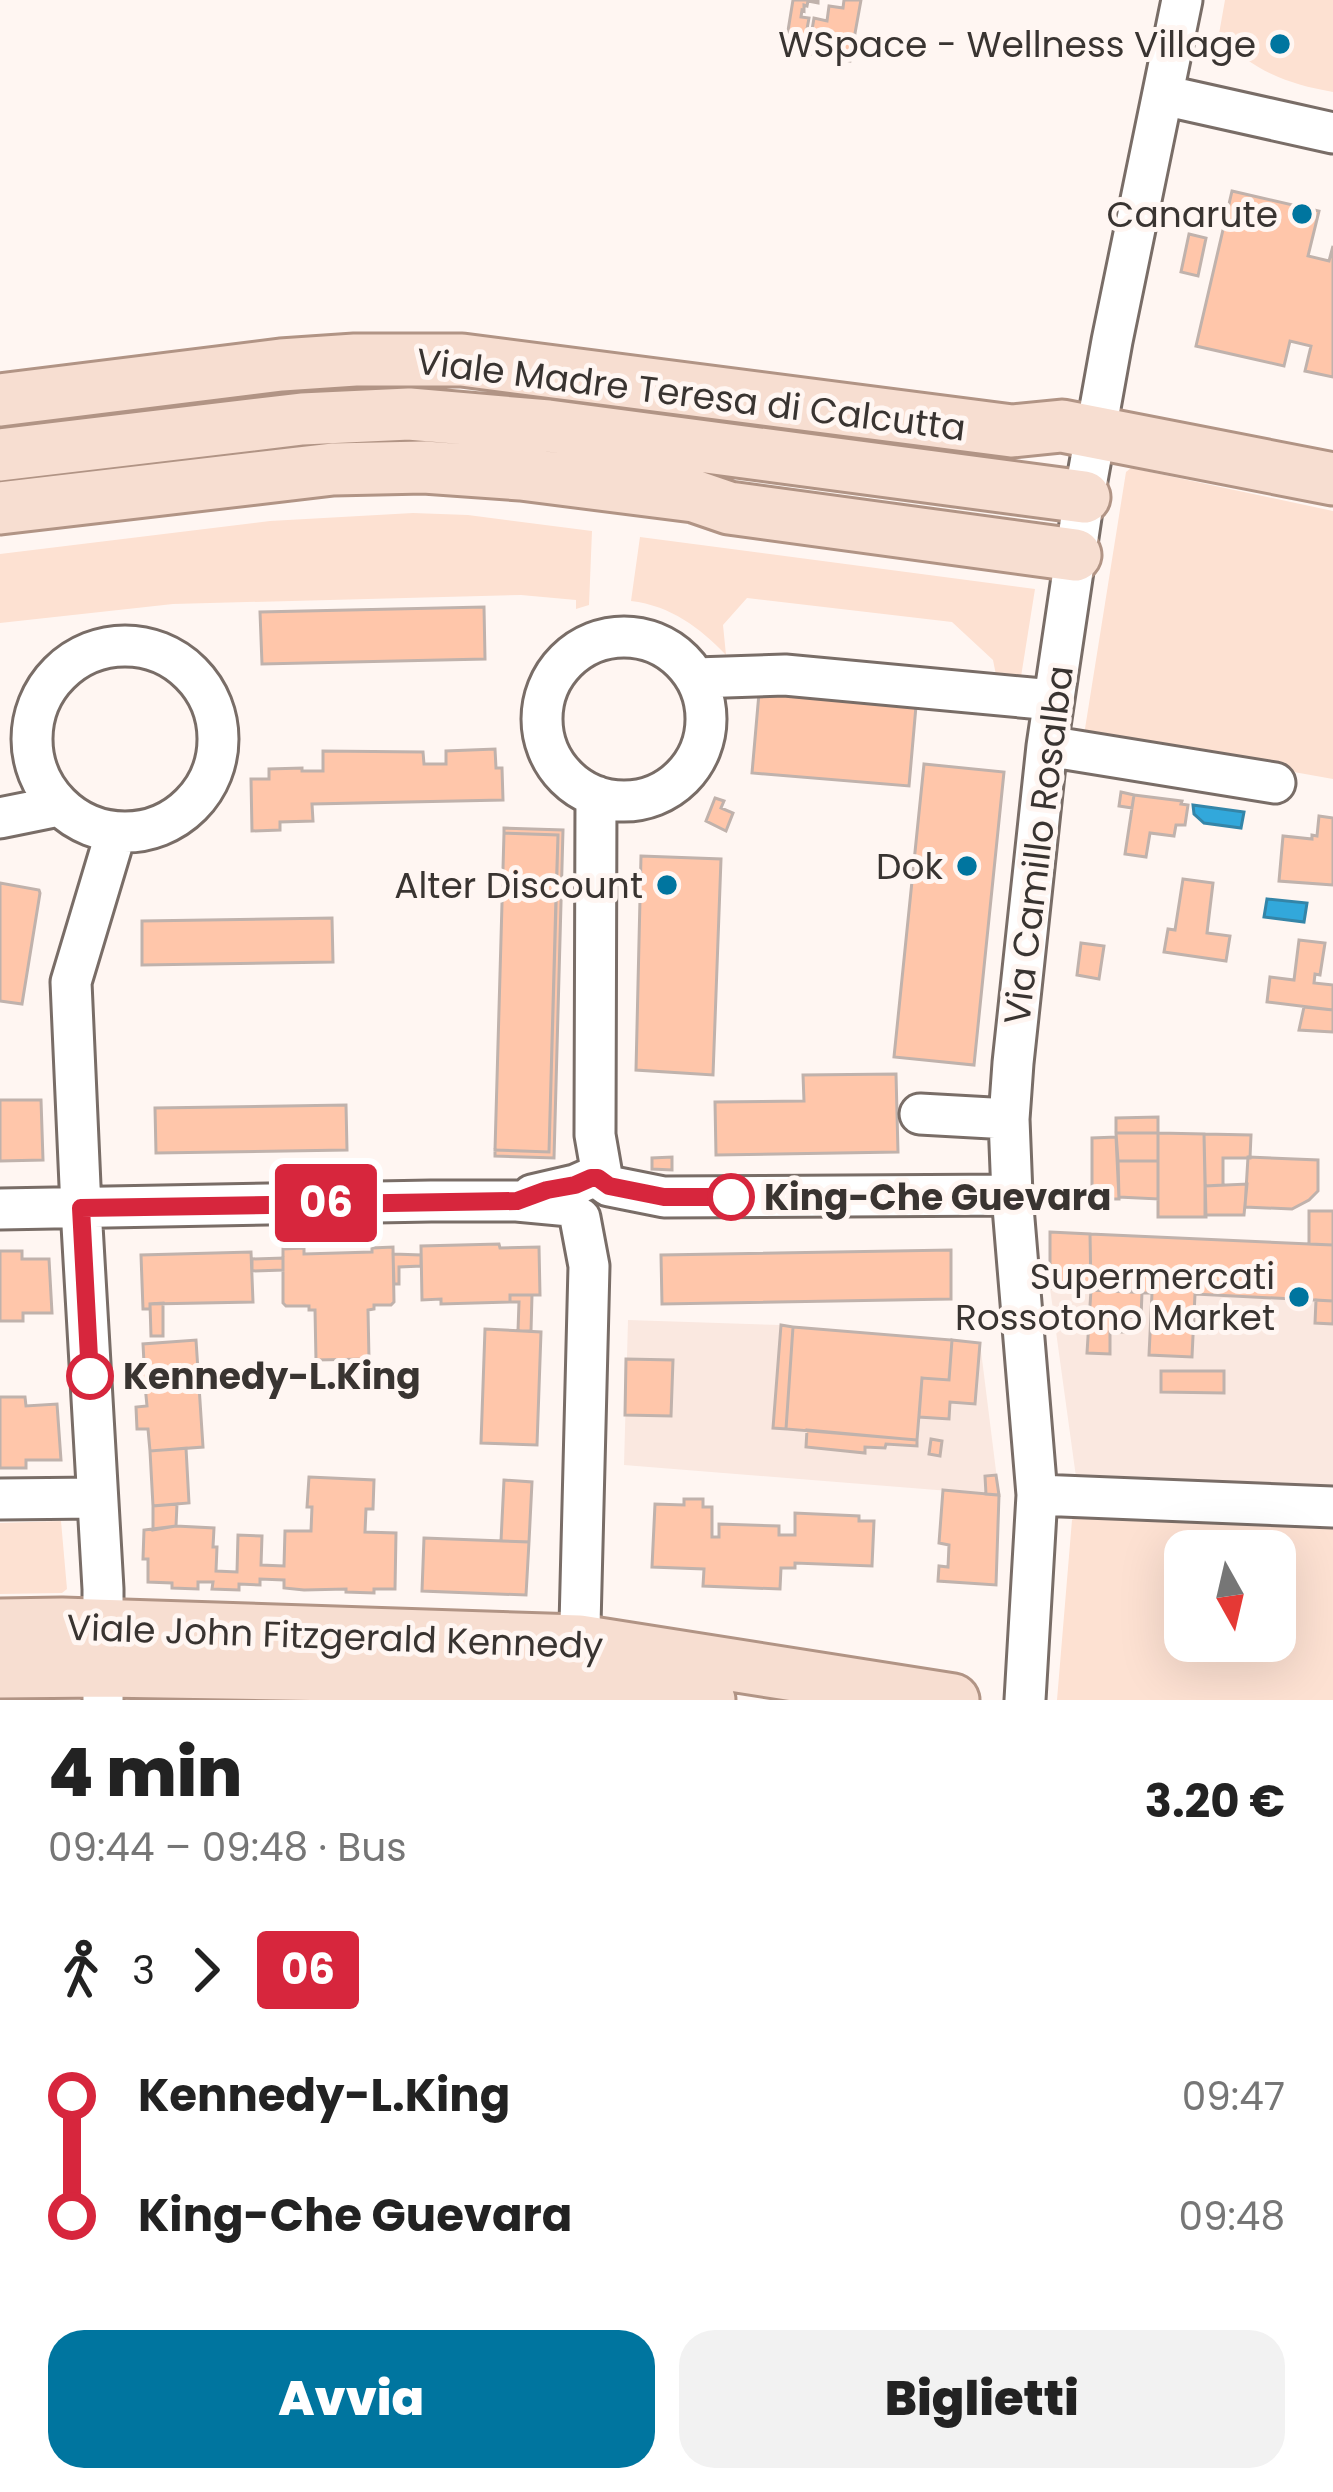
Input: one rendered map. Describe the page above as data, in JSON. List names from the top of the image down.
{
  "streets": {
    "main road": ["Viale Madre Teresa di Calcutta", "Viale John Fitzgerald Kennedy"],
    "street": ["Via Camillo Rosalba"]
  },
  "crossings": [
    ["Viale Madre Teresa di Calcutta", "Via Camillo Rosalba"]
  ],
  "places": [
    "WSpace - Wellness Village",
    "Canarute",
    "Dok",
    "Alter Discount",
    "King-Che Guevara",
    "Supermercati Rossotono Market",
    "Kennedy-L.King"
  ],
  "lines": ["bus line 06"],
  "north": "bottom",
  "page": {
    "on_map": "06",
    "heading": ["4 min", "09:44 – 09:48 · Bus", "3.20 €"],
    "legs": ["3", "06"],
    "list": [
      {
        "name": "Kennedy-L.King",
        "value": "09:47"
      },
      {
        "name": "King-Che Guevara",
        "value": "09:48"
      }
    ],
    "buttons": ["Avvia", "Biglietti"]
  }
}
